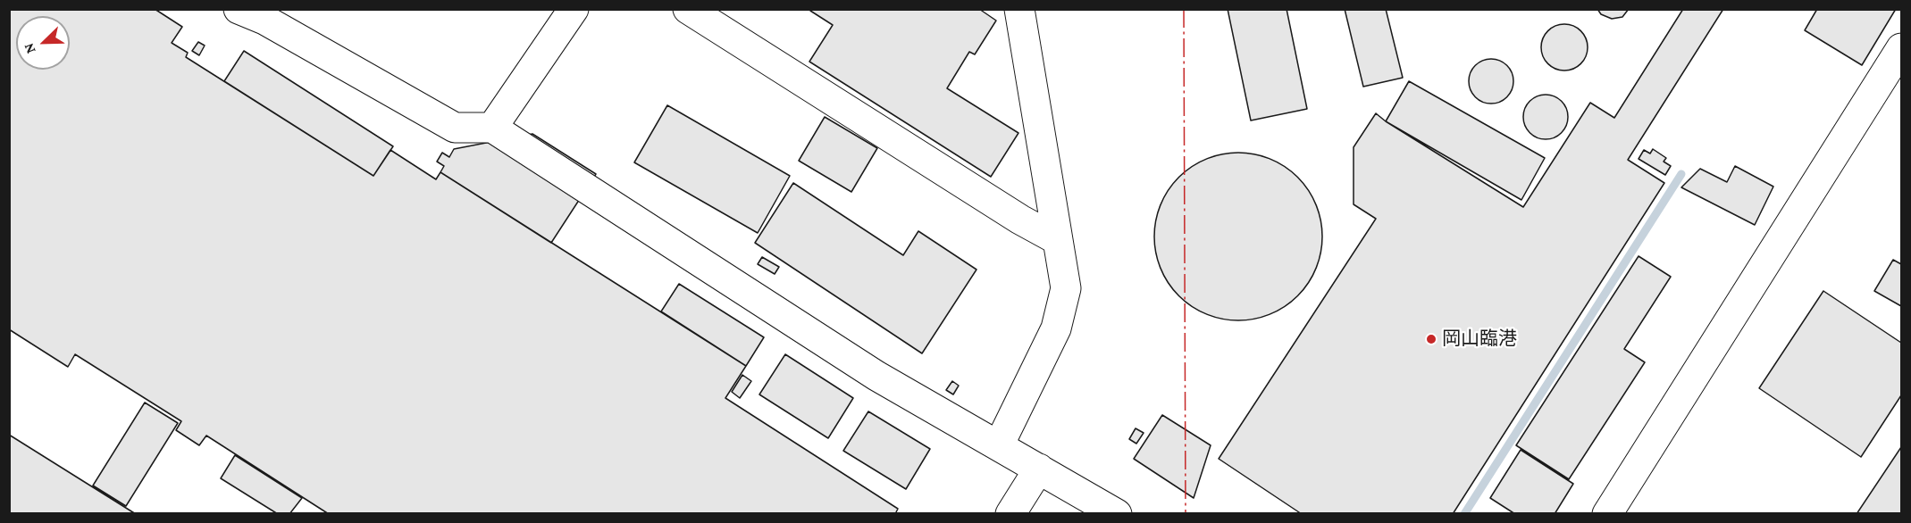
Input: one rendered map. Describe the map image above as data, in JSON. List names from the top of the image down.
{
  "places": ["岡山臨港"],
  "north": "bottom left"
}
